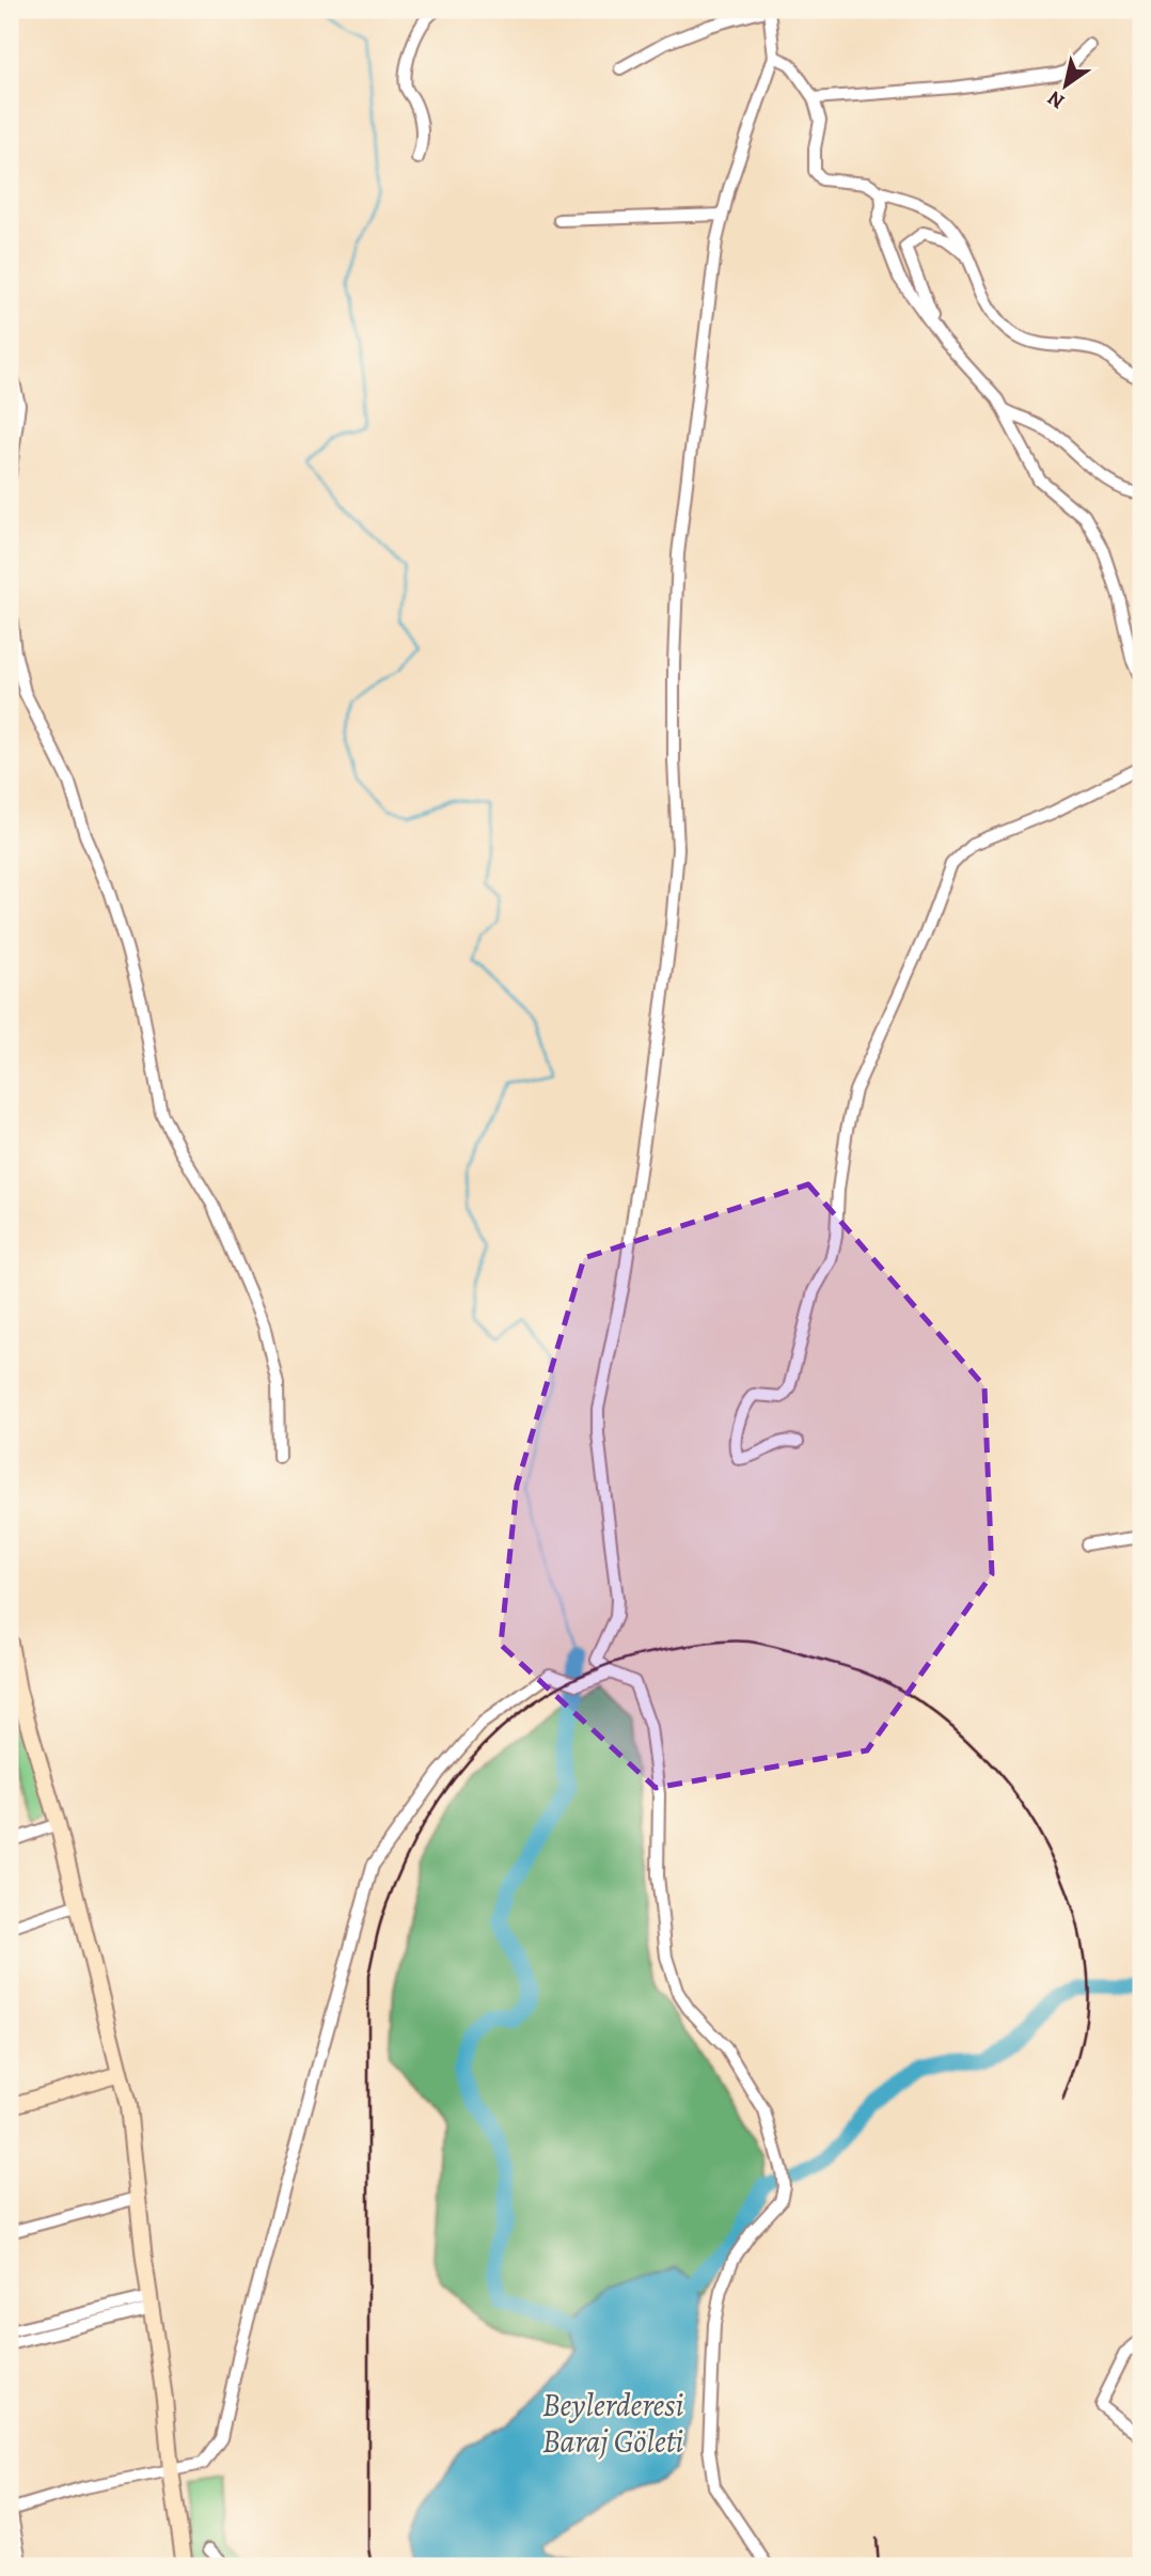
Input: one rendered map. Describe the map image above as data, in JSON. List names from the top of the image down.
{
  "water": ["Beylerderesi Baraj Göleti"],
  "north": "bottom left"
}
